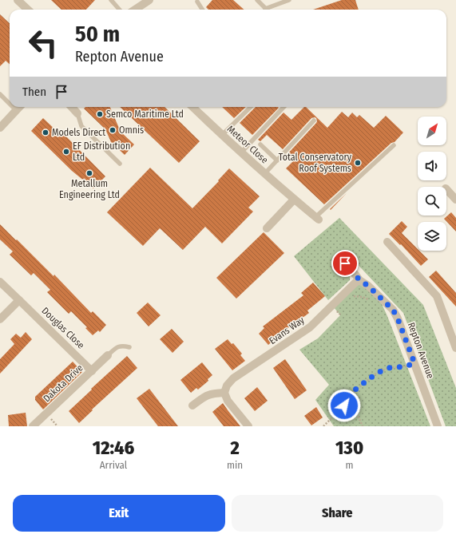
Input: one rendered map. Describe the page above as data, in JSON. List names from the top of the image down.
{
  "streets": {
    "street": [
      "Meteor Close",
      "Douglas Close",
      "Evans Way",
      "Repton Avenue",
      "Dakota Drive"
    ]
  },
  "crossings": [
    ["Douglas Close", "Dakota Drive"],
    ["Evans Way", "Repton Avenue"]
  ],
  "places": [
    "Semco Maritime Ltd",
    "Omnis",
    "Models Direct",
    "EF Distribution Ltd",
    "Total Conservatory Roof Systems",
    "Metallum Engineering Ltd"
  ],
  "north": "top right",
  "page": {
    "turn": ["50 m", "Repton Avenue"],
    "then": "Then",
    "eta": [
      "12:46",
      "Arrival",
      "2",
      "min",
      "130",
      "m"
    ],
    "buttons": ["Exit", "Share"]
  }
}
